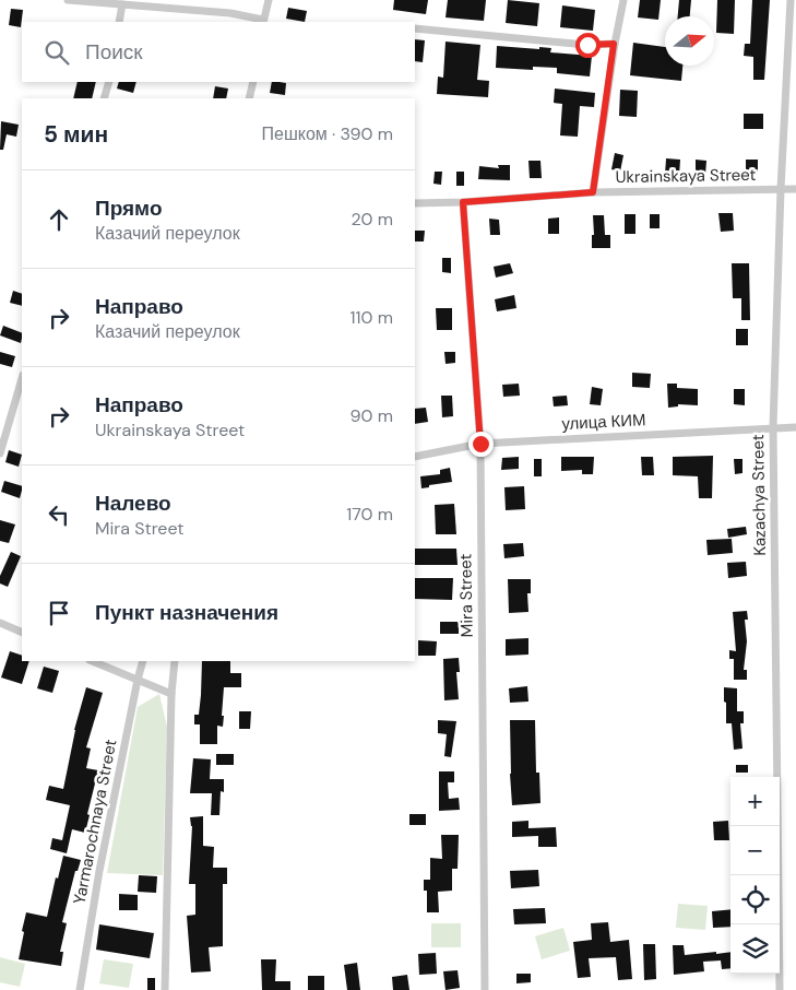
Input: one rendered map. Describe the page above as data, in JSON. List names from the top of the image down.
{
  "streets": {
    "street": [
      "Ukrainskaya Street",
      "улица КИМ",
      "Kazachya Street",
      "Mira Street",
      "Yarmarochnaya Street"
    ]
  },
  "crossings": [
    ["Ukrainskaya Street", "Kazachya Street"],
    ["Ukrainskaya Street", "Mira Street"],
    ["улица КИМ", "Kazachya Street"],
    ["улица КИМ", "Mira Street"]
  ],
  "north": "right",
  "page": {
    "search": "Поиск",
    "heading": ["5 мин", "Пешком · 390 m"],
    "list": [
      ["Прямо", "Казачий переулок", "20 m"],
      ["Направо", "Казачий переулок", "110 m"],
      ["Направо", "Ukrainskaya Street", "90 m"],
      ["Налево", "Mira Street", "170 m"],
      "Пункт назначения"
    ],
    "map_buttons": ["+", "−"]
  }
}
